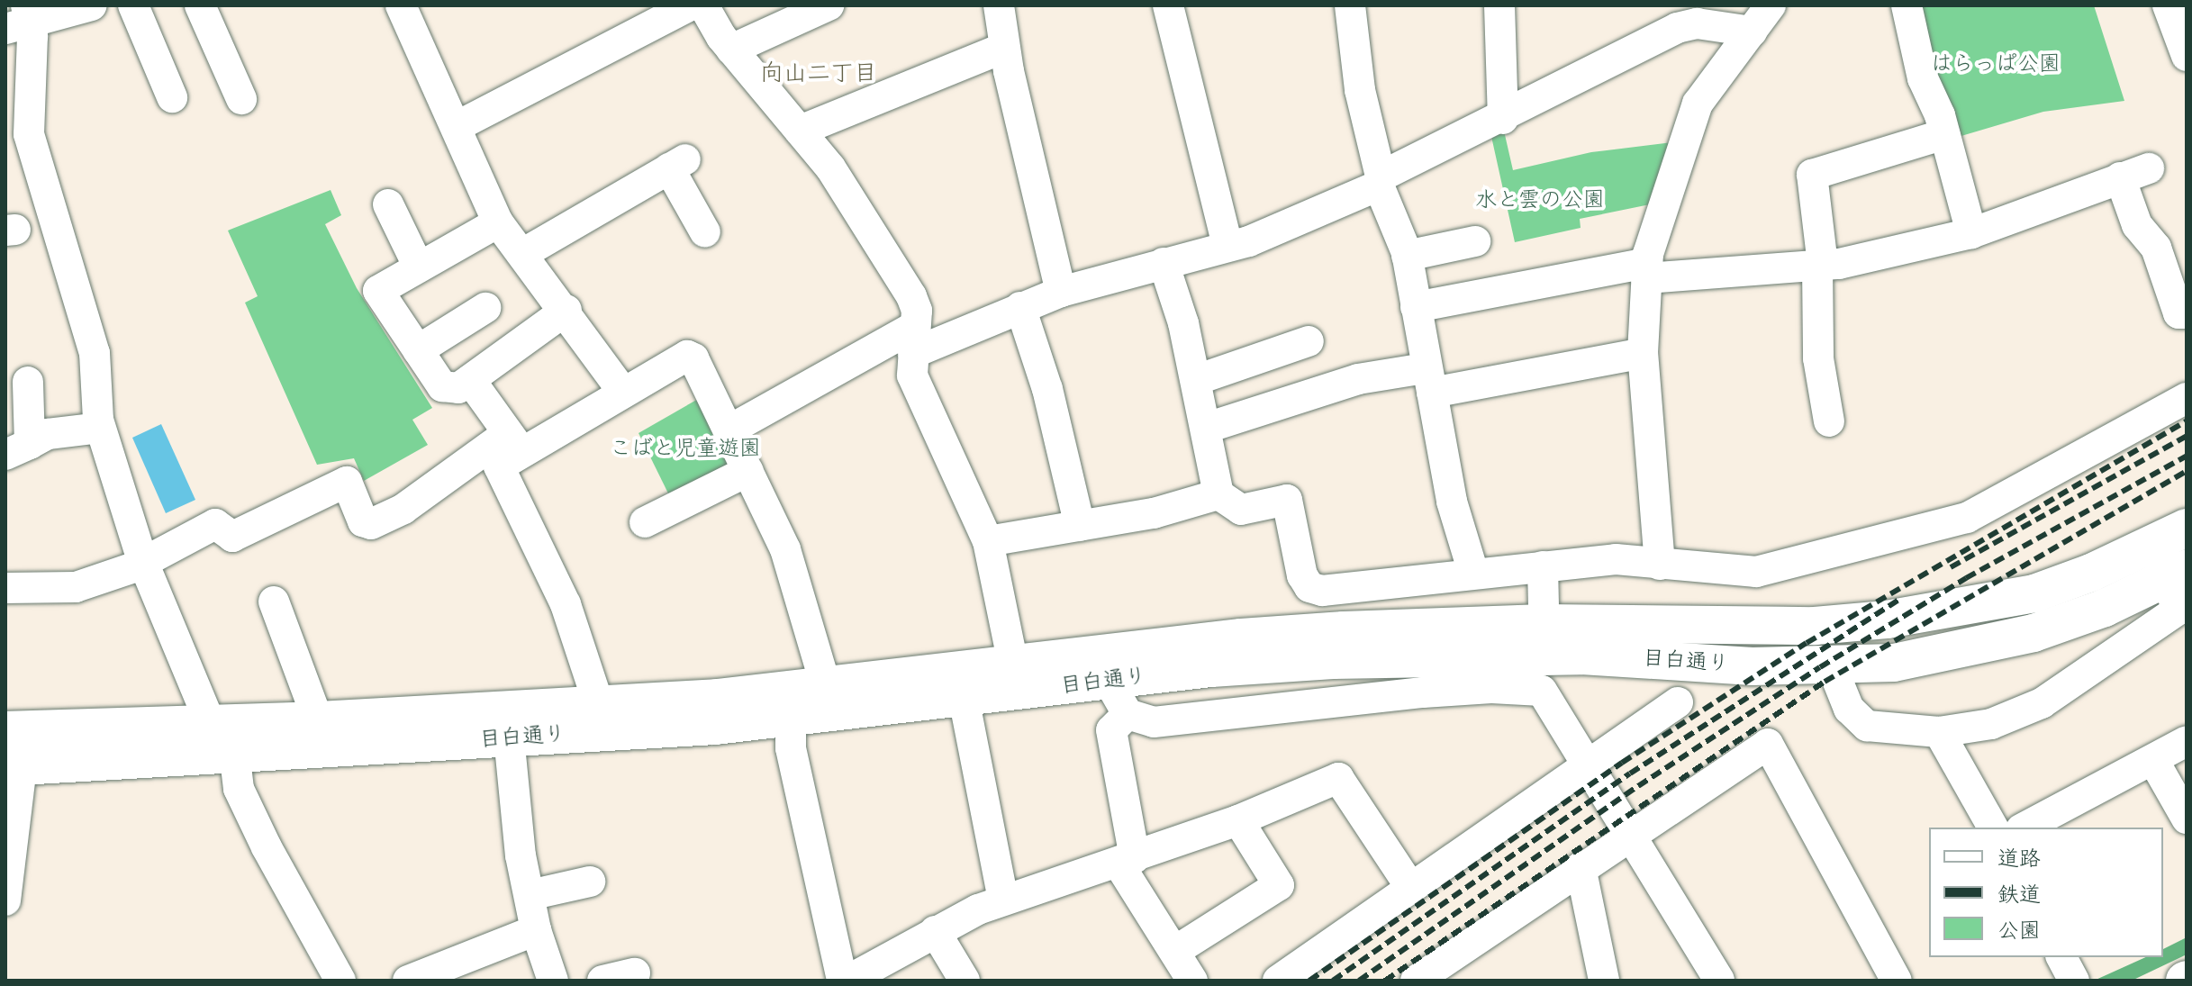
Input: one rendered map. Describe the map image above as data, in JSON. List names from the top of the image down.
{
  "streets": {
    "main road": ["目白通り"]
  },
  "districts": ["向山二丁目"],
  "parks": ["はらっぱ公園", "水と雲の公園", "こばと児童遊園"],
  "legend": ["道路", "鉄道", "公園"]
}
